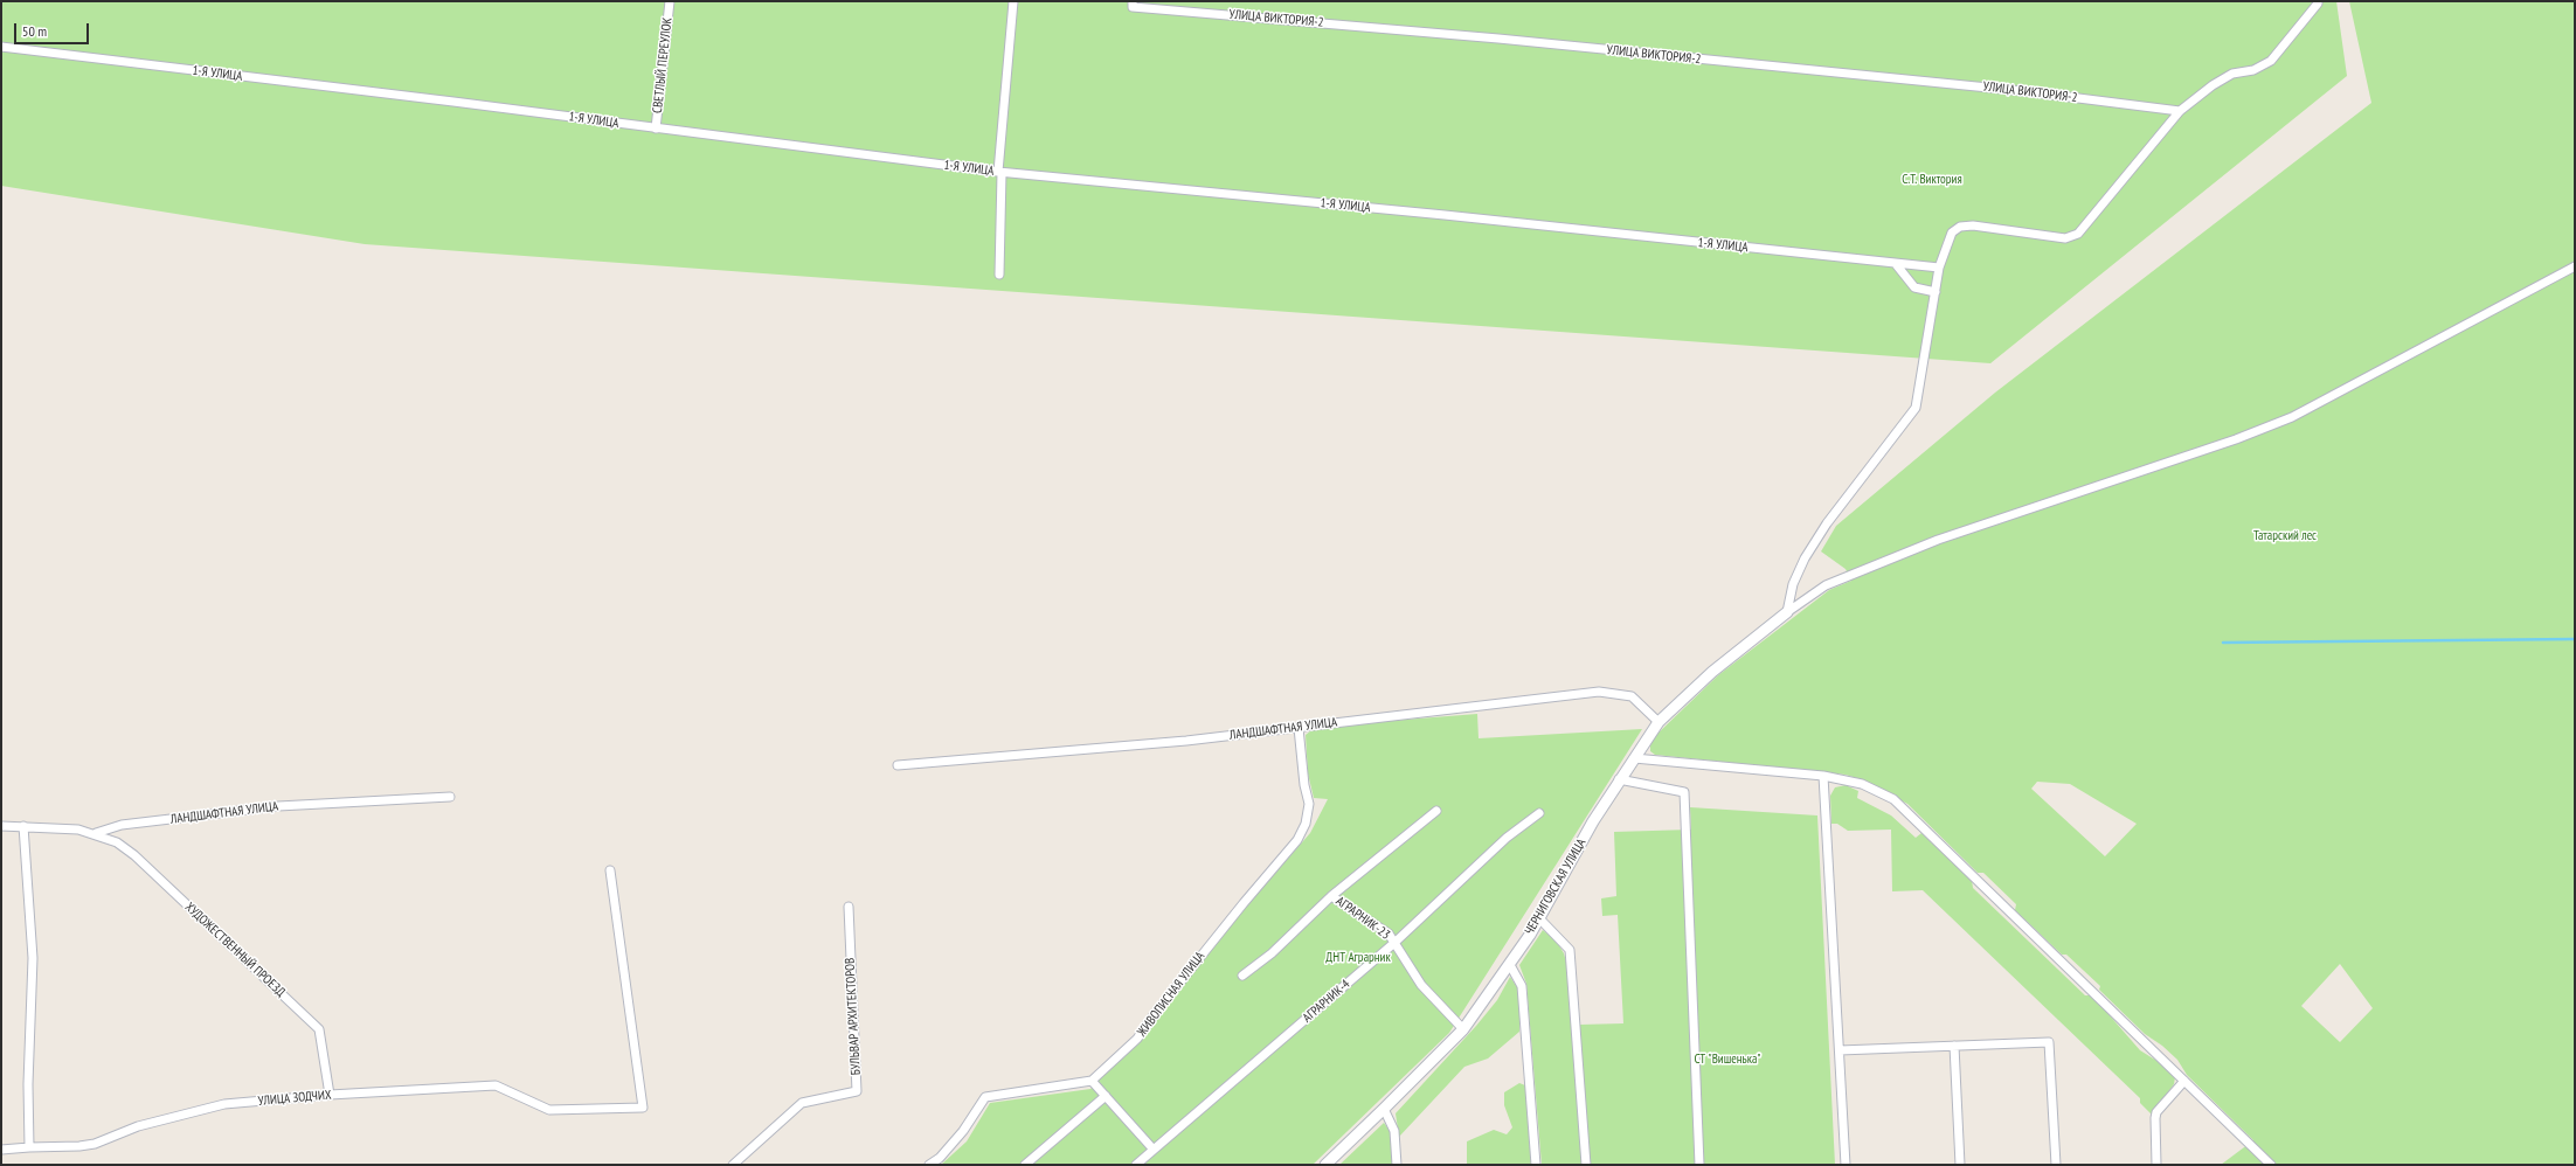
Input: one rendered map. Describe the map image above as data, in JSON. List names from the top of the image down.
{
  "streets": {
    "street": [
      "УЛИЦА ВИКТОРИЯ-2",
      "СВЕТЛЫЙ ПЕРЕУЛОК",
      "1-Я УЛИЦА",
      "ЛАНДШАФТНАЯ УЛИЦА",
      "ЧЕРНИГОВСКАЯ УЛИЦА",
      "АГРАРНИК-23",
      "ХУДОЖЕСТВЕННЫЙ ПРОЕЗД",
      "ЖИВОПИСНАЯ УЛИЦА",
      "АГРАРНИК-4",
      "БУЛЬВАР АРХИТЕКТОРОВ",
      "УЛИЦА ЗОДЧИХ"
    ]
  },
  "crossings": [
    ["СВЕТЛЫЙ ПЕРЕУЛОК", "1-Я УЛИЦА"],
    ["ЛАНДШАФТНАЯ УЛИЦА", "ЧЕРНИГОВСКАЯ УЛИЦА"],
    ["ЛАНДШАФТНАЯ УЛИЦА", "ХУДОЖЕСТВЕННЫЙ ПРОЕЗД"],
    ["ЛАНДШАФТНАЯ УЛИЦА", "ЖИВОПИСНАЯ УЛИЦА"],
    ["ЧЕРНИГОВСКАЯ УЛИЦА", "АГРАРНИК-23"],
    ["АГРАРНИК-23", "АГРАРНИК-4"],
    ["ХУДОЖЕСТВЕННЫЙ ПРОЕЗД", "УЛИЦА ЗОДЧИХ"]
  ],
  "parks": [
    "С.Т. Виктория",
    "Татарский лес",
    "ДНТ Аграрник",
    "СТ \"Вишенька\""
  ],
  "scale_bar": "50 m"
}
